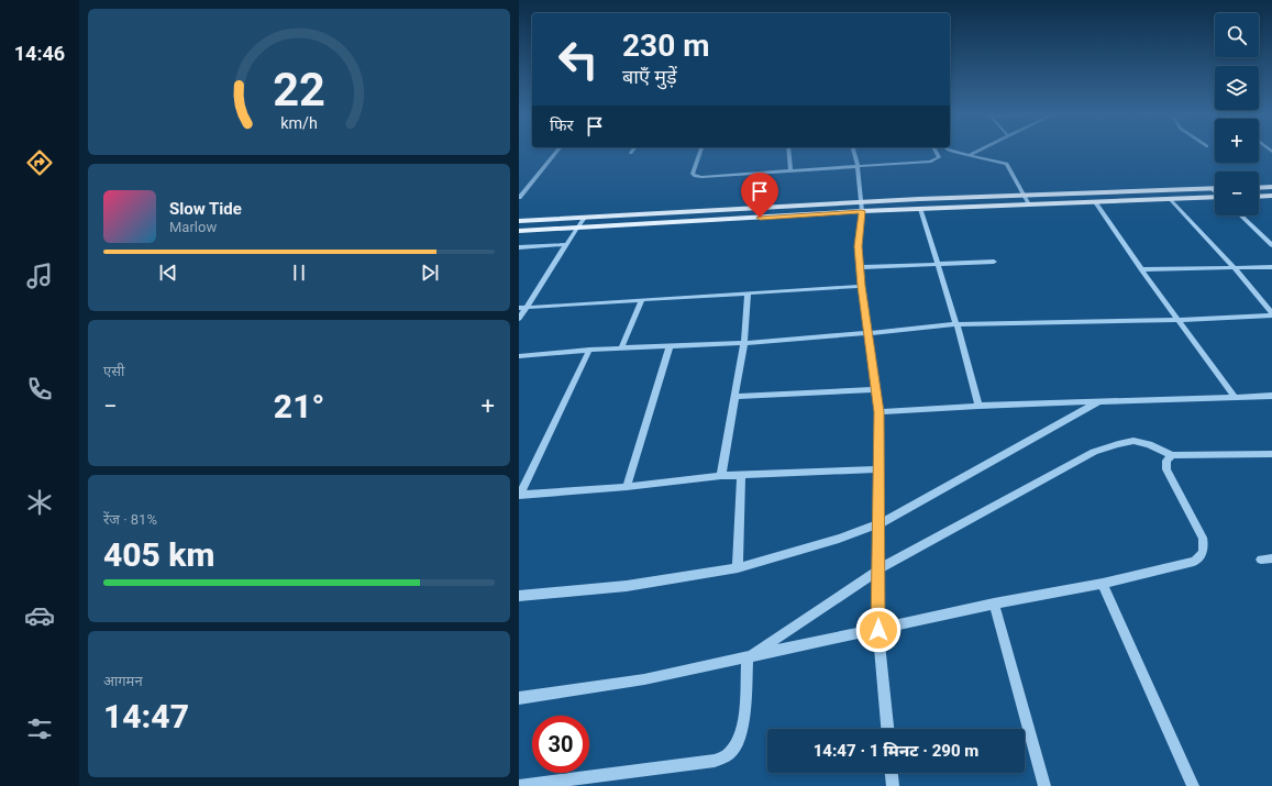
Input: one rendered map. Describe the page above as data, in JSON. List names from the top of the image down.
{
  "page": {
    "tabs": "14:46",
    "map_buttons": ["+", "−"],
    "turn": ["230 m", "बाएँ मुड़ें"],
    "then": "फिर",
    "song": ["Slow Tide", "Marlow"],
    "tile": [
      "एसी",
      ["रेंज · 81%", "405 km"],
      ["आगमन", "14:47"]
    ],
    "heat": ["−", "21°", "+"],
    "limit": "30",
    "trip": "14:47 · 1 मिनट · 290 m",
    "gauge": ["22", "km/h"]
  }
}
